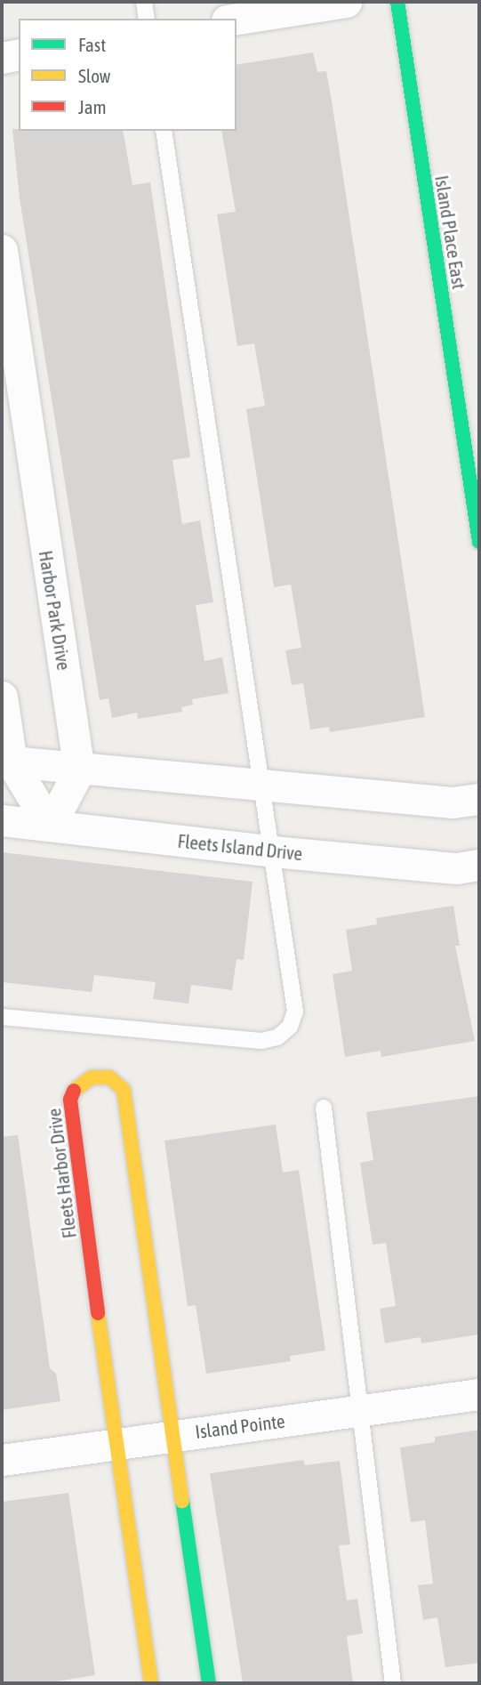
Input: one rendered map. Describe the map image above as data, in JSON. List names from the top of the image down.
{
  "streets": {
    "street": [
      "Island Place East",
      "Harbor Park Drive",
      "Fleets Island Drive",
      "Fleets Harbor Drive",
      "Island Pointe"
    ]
  },
  "crossings": [
    ["Fleets Harbor Drive", "Island Pointe"]
  ],
  "legend": ["Fast", "Slow", "Jam"]
}
